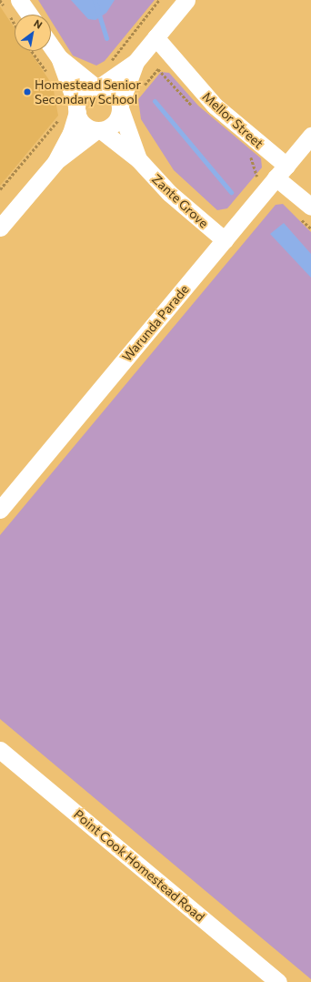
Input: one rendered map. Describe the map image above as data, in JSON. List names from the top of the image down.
{
  "streets": {
    "street": [
      "Mellor Street",
      "Zante Grove",
      "Warunda Parade",
      "Point Cook Homestead Road"
    ]
  },
  "crossings": [
    ["Mellor Street", "Warunda Parade"],
    ["Zante Grove", "Warunda Parade"]
  ],
  "places": ["Homestead Senior Secondary School"],
  "north": "top right"
}
